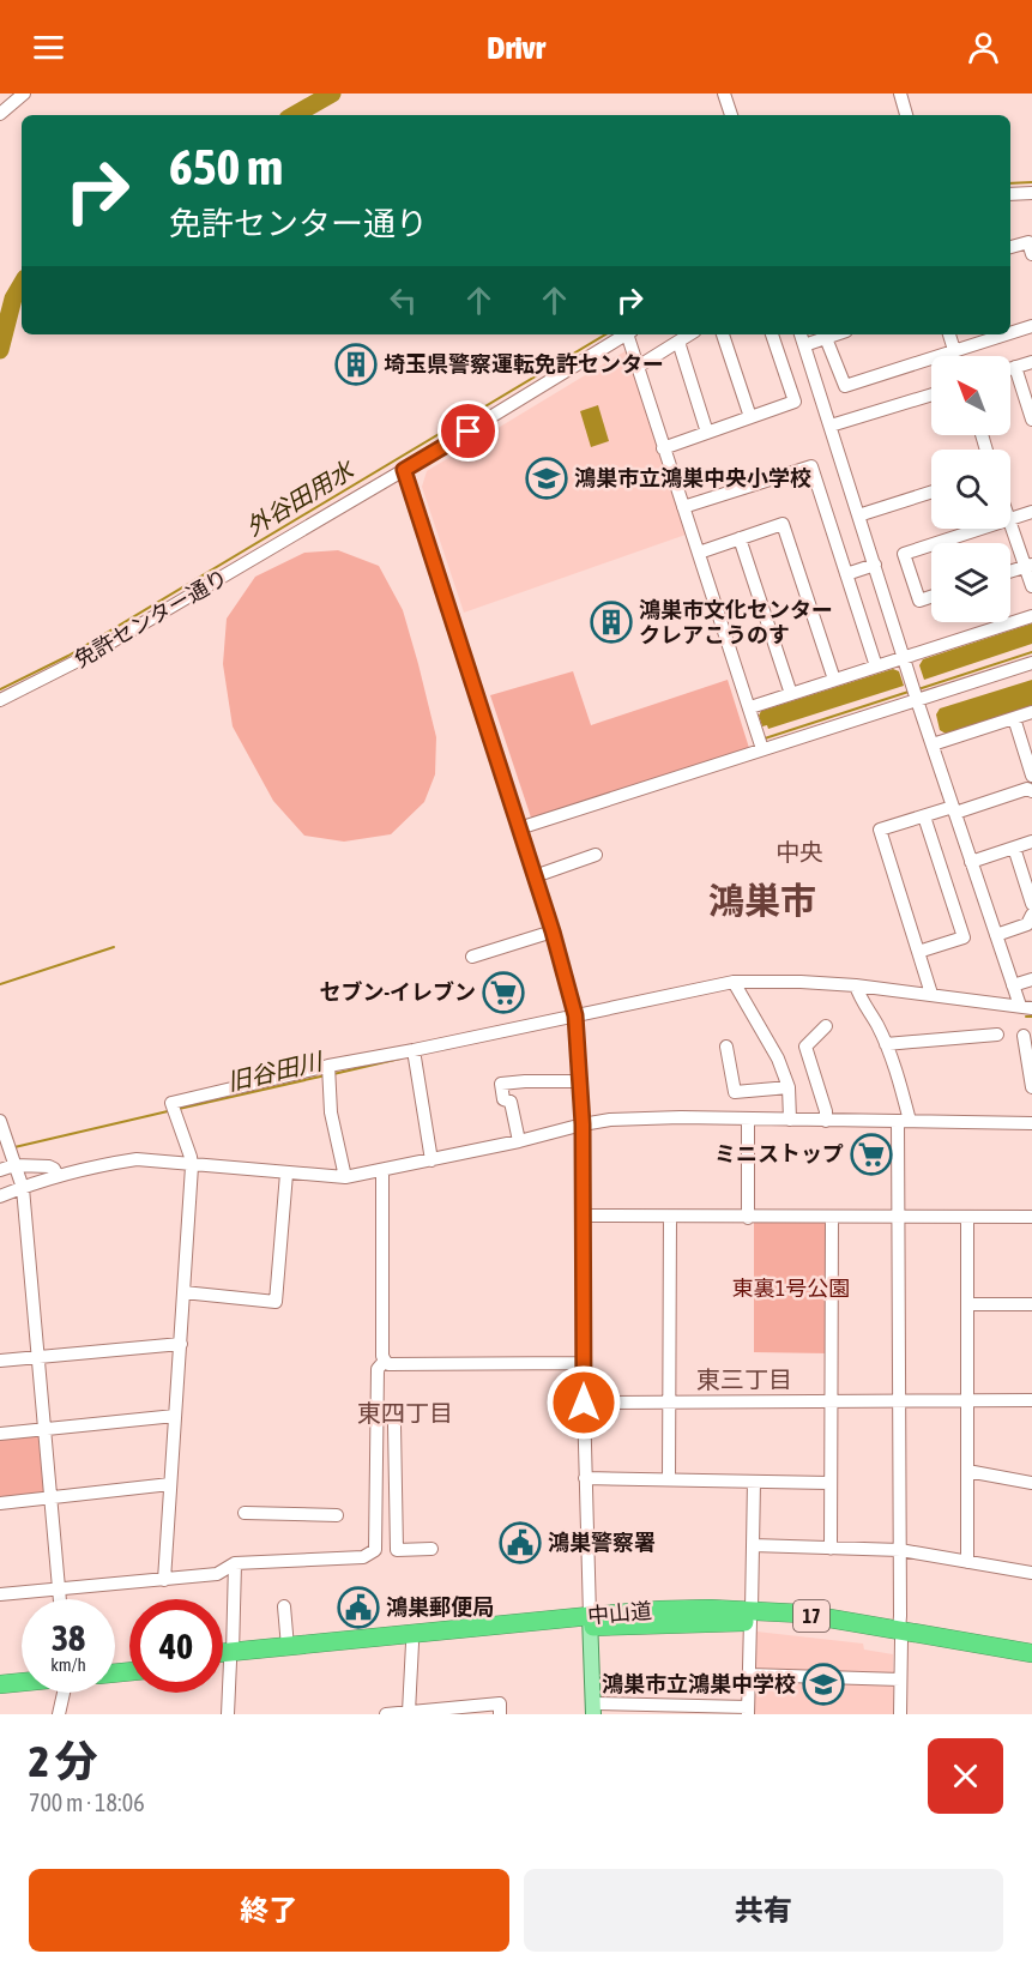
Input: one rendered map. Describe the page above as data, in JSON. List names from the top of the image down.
{
  "streets": {
    "highway": ["中山道", "17"],
    "street": ["免許センター通り"]
  },
  "districts": [
    "中央",
    "鴻巣市",
    "東三丁目",
    "東四丁目"
  ],
  "water": ["外谷田用水", "旧谷田川"],
  "parks": ["東裏1号公園"],
  "places": {
    "building": ["埼玉県警察運転免許センター", "鴻巣市文化センター クレアこうのす"],
    "school or university": ["鴻巣市立鴻巣中央小学校", "鴻巣市立鴻巣中学校"],
    "supermarket": ["セブン-イレブン", "ミニストップ"],
    "public building": ["鴻巣警察署", "鴻巣郵便局"]
  },
  "north": "top left",
  "page": {
    "header": "Drivr",
    "turn": ["650 m", "免許センター通り"],
    "speed": "38 km/h",
    "limit": "40",
    "heading": ["2 分", "700 m · 18:06"],
    "buttons": ["終了", "共有"]
  }
}
